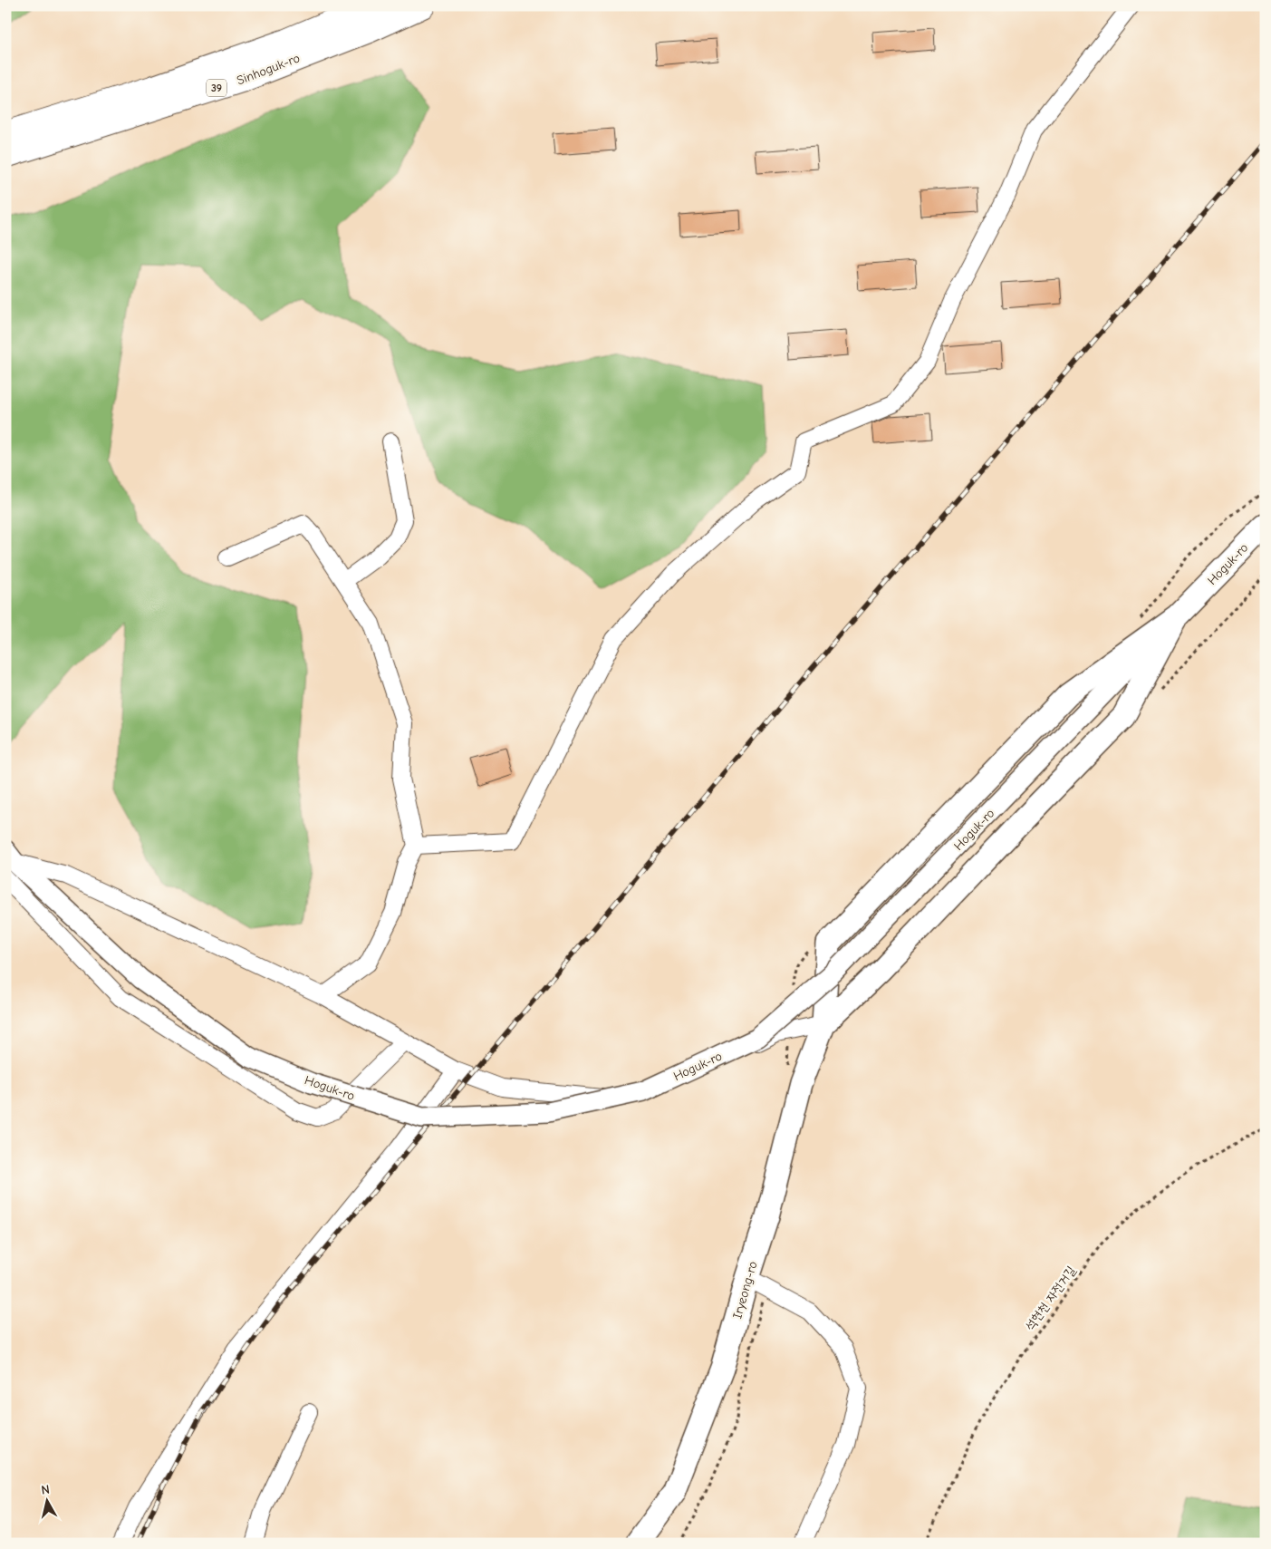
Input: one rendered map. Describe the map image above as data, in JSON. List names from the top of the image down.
{
  "streets": {
    "highway": ["Sinhoguk-ro", "39"],
    "main road": ["Hoguk-ro", "Iryeong-ro"],
    "path": ["석현천 자전거길"]
  },
  "north": "top"
}
